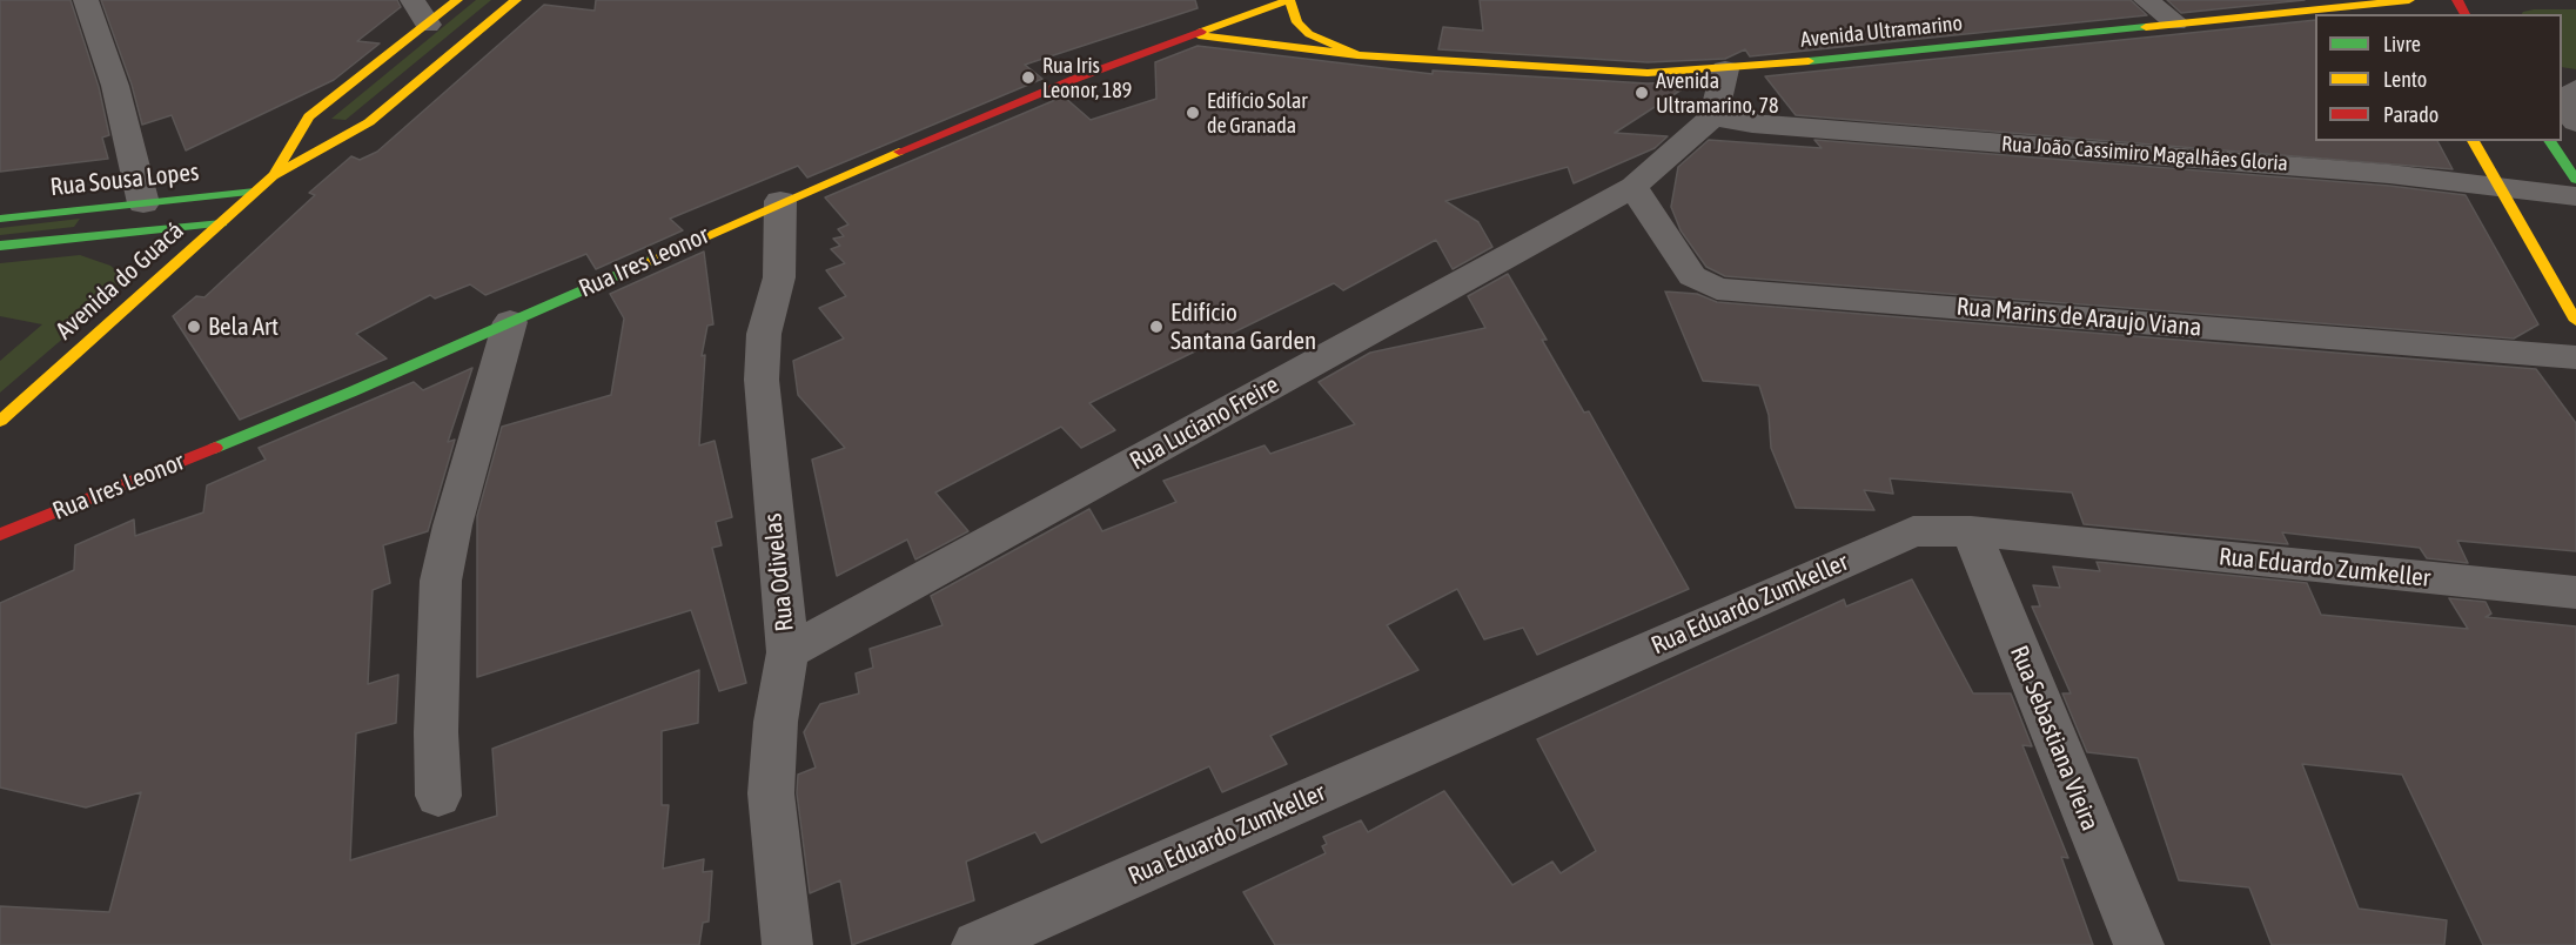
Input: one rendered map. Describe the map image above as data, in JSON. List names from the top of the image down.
{
  "streets": {
    "street": [
      "Avenida Ultramarino",
      "Rua João Cassimiro Magalhães Gloria",
      "Rua Sousa Lopes",
      "Rua Ires Leonor",
      "Avenida do Guacá",
      "Rua Marins de Araujo Viana",
      "Rua Luciano Freire",
      "Rua Eduardo Zumkeller",
      "Rua Odivelas",
      "Rua Sebastiana Vieira"
    ]
  },
  "crossings": [
    ["Avenida Ultramarino", "Rua Ires Leonor"],
    ["Rua João Cassimiro Magalhães Gloria", "Rua Luciano Freire"],
    ["Rua Sousa Lopes", "Avenida do Guacá"],
    ["Rua Ires Leonor", "Rua Odivelas"],
    ["Rua Marins de Araujo Viana", "Rua Luciano Freire"],
    ["Rua Luciano Freire", "Rua Odivelas"],
    ["Rua Eduardo Zumkeller", "Rua Sebastiana Vieira"]
  ],
  "places": [
    "Rua Iris Leonor, 189",
    "Avenida Ultramarino, 78",
    "Edifício Solar de Granada",
    "Bela Art",
    "Edifício Santana Garden"
  ],
  "legend": ["Livre", "Lento", "Parado"]
}
